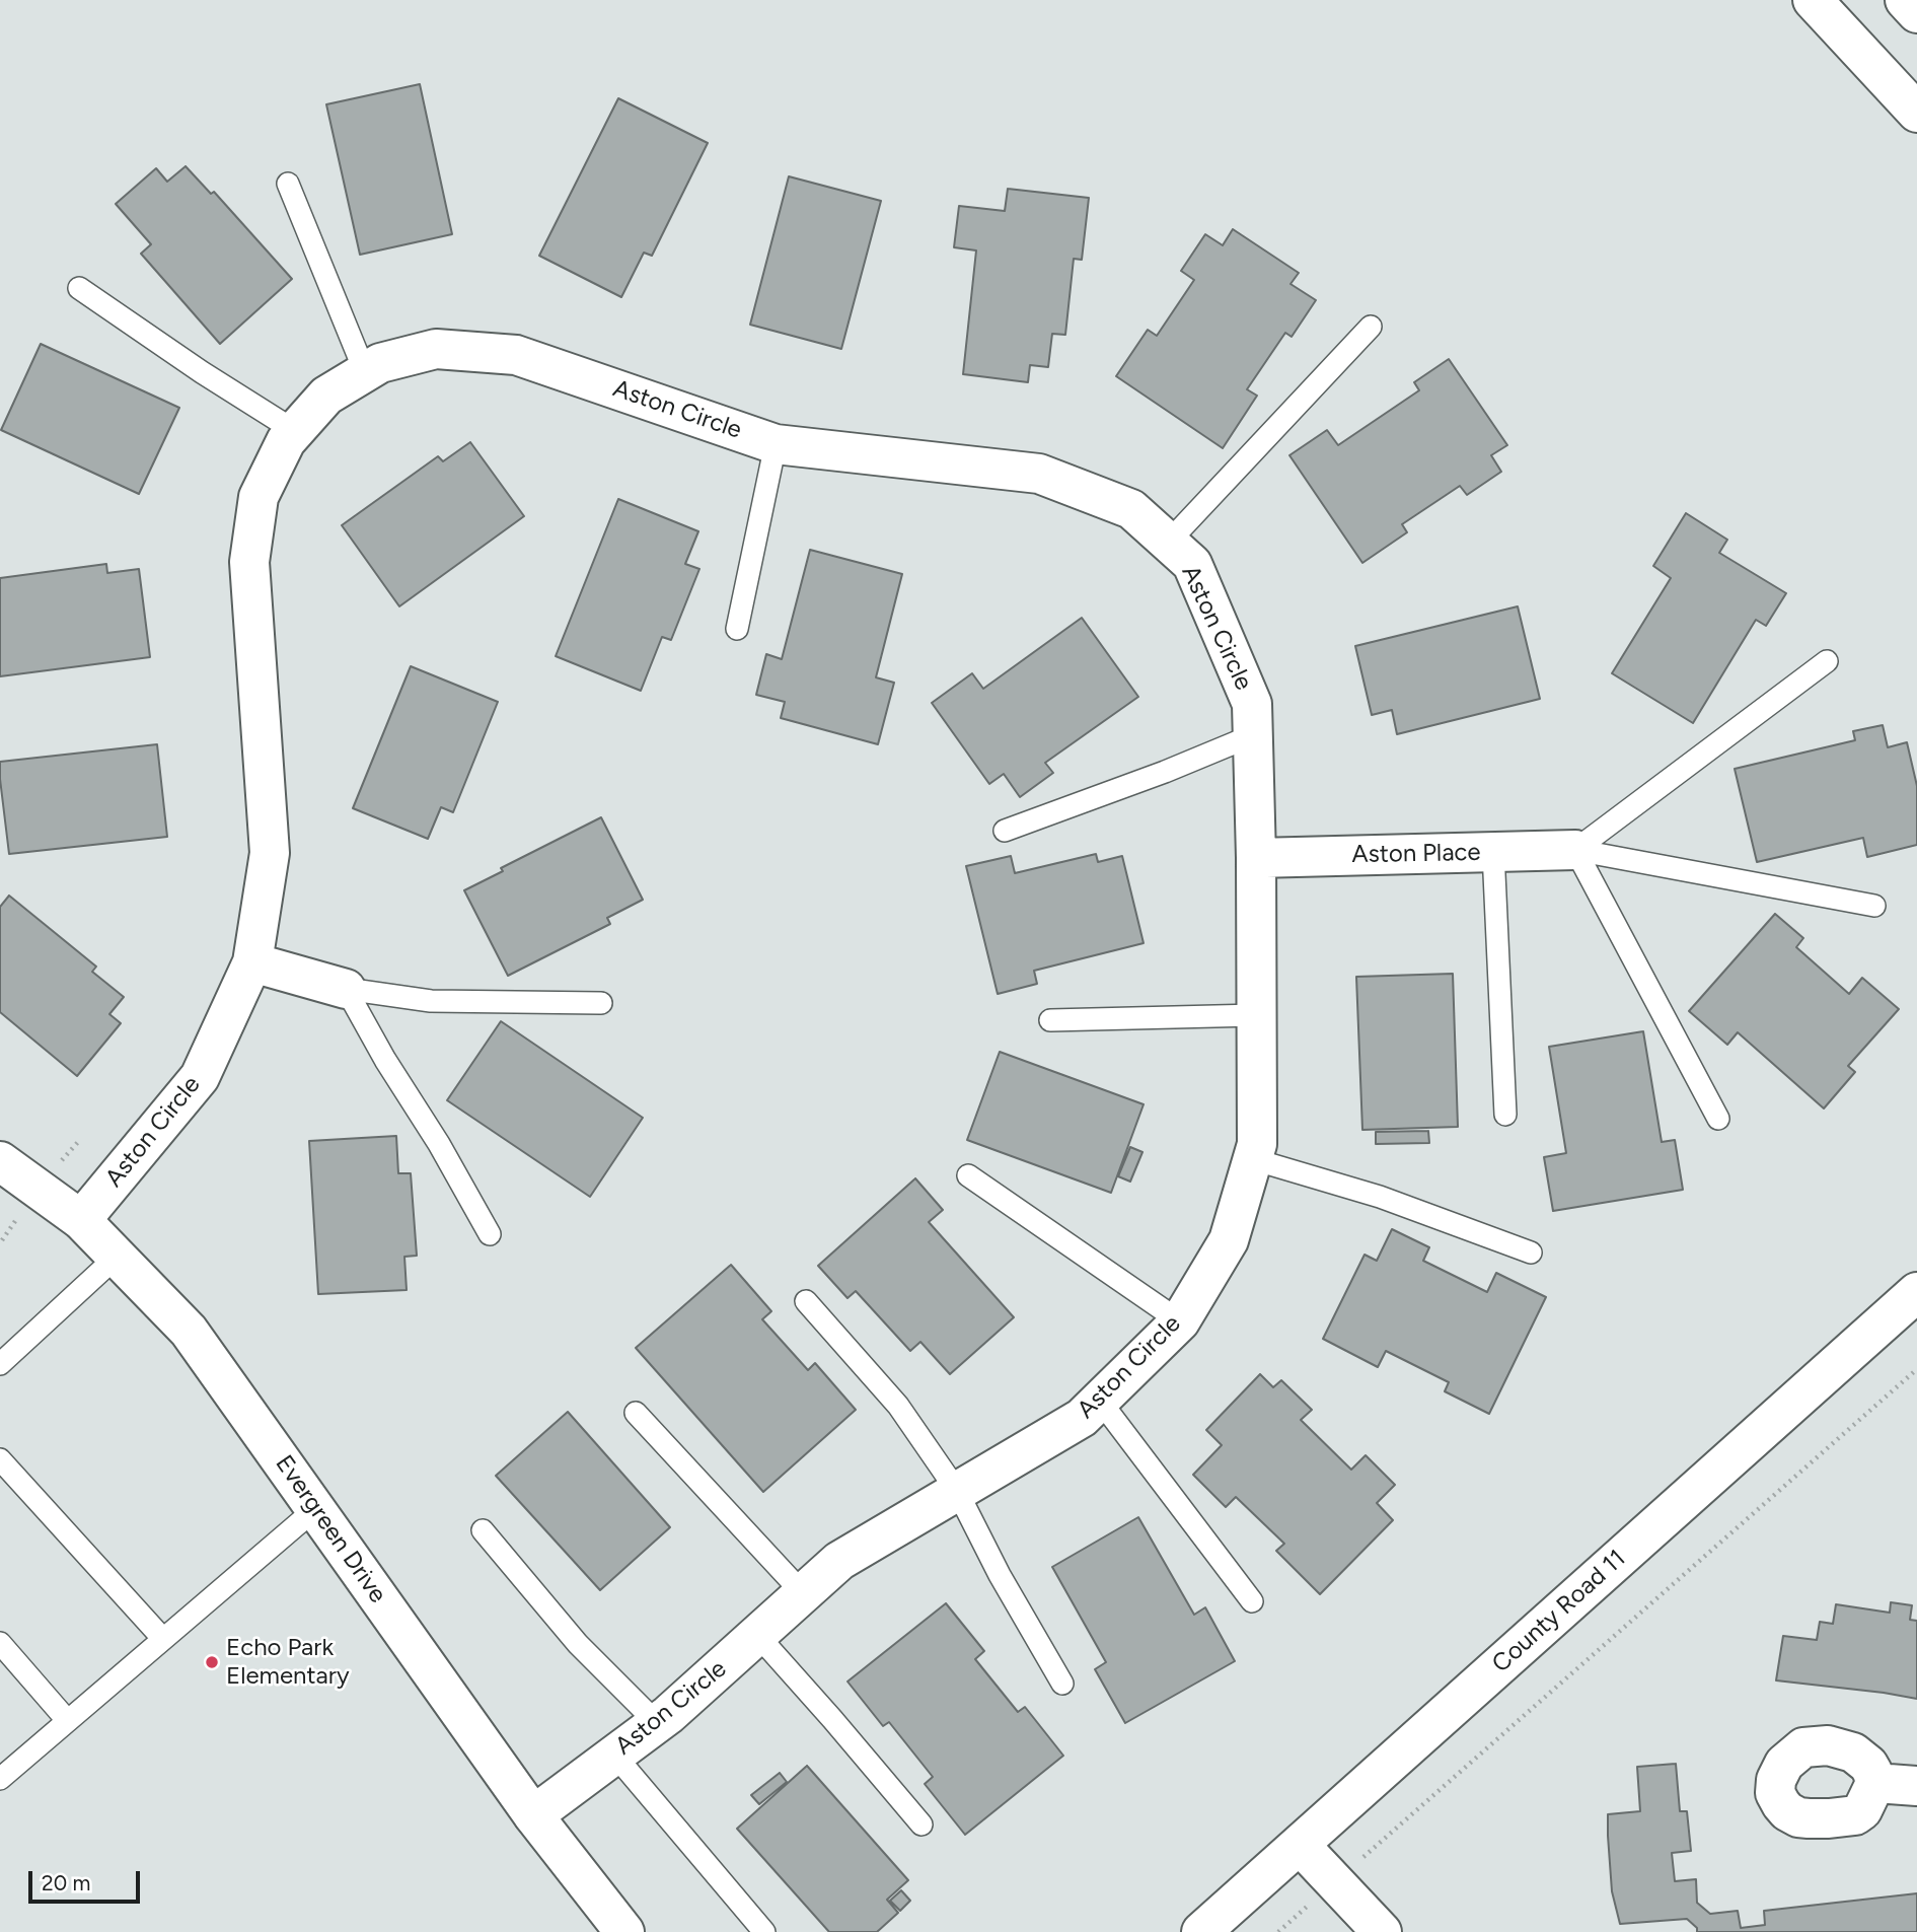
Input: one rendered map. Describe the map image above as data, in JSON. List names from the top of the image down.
{
  "streets": {
    "street": [
      "Aston Circle",
      "Aston Place",
      "Evergreen Drive",
      "County Road 11"
    ]
  },
  "crossings": [
    ["Aston Circle", "Aston Place"],
    ["Aston Circle", "Evergreen Drive"]
  ],
  "places": ["Echo Park Elementary"],
  "scale_bar": "20 m"
}
